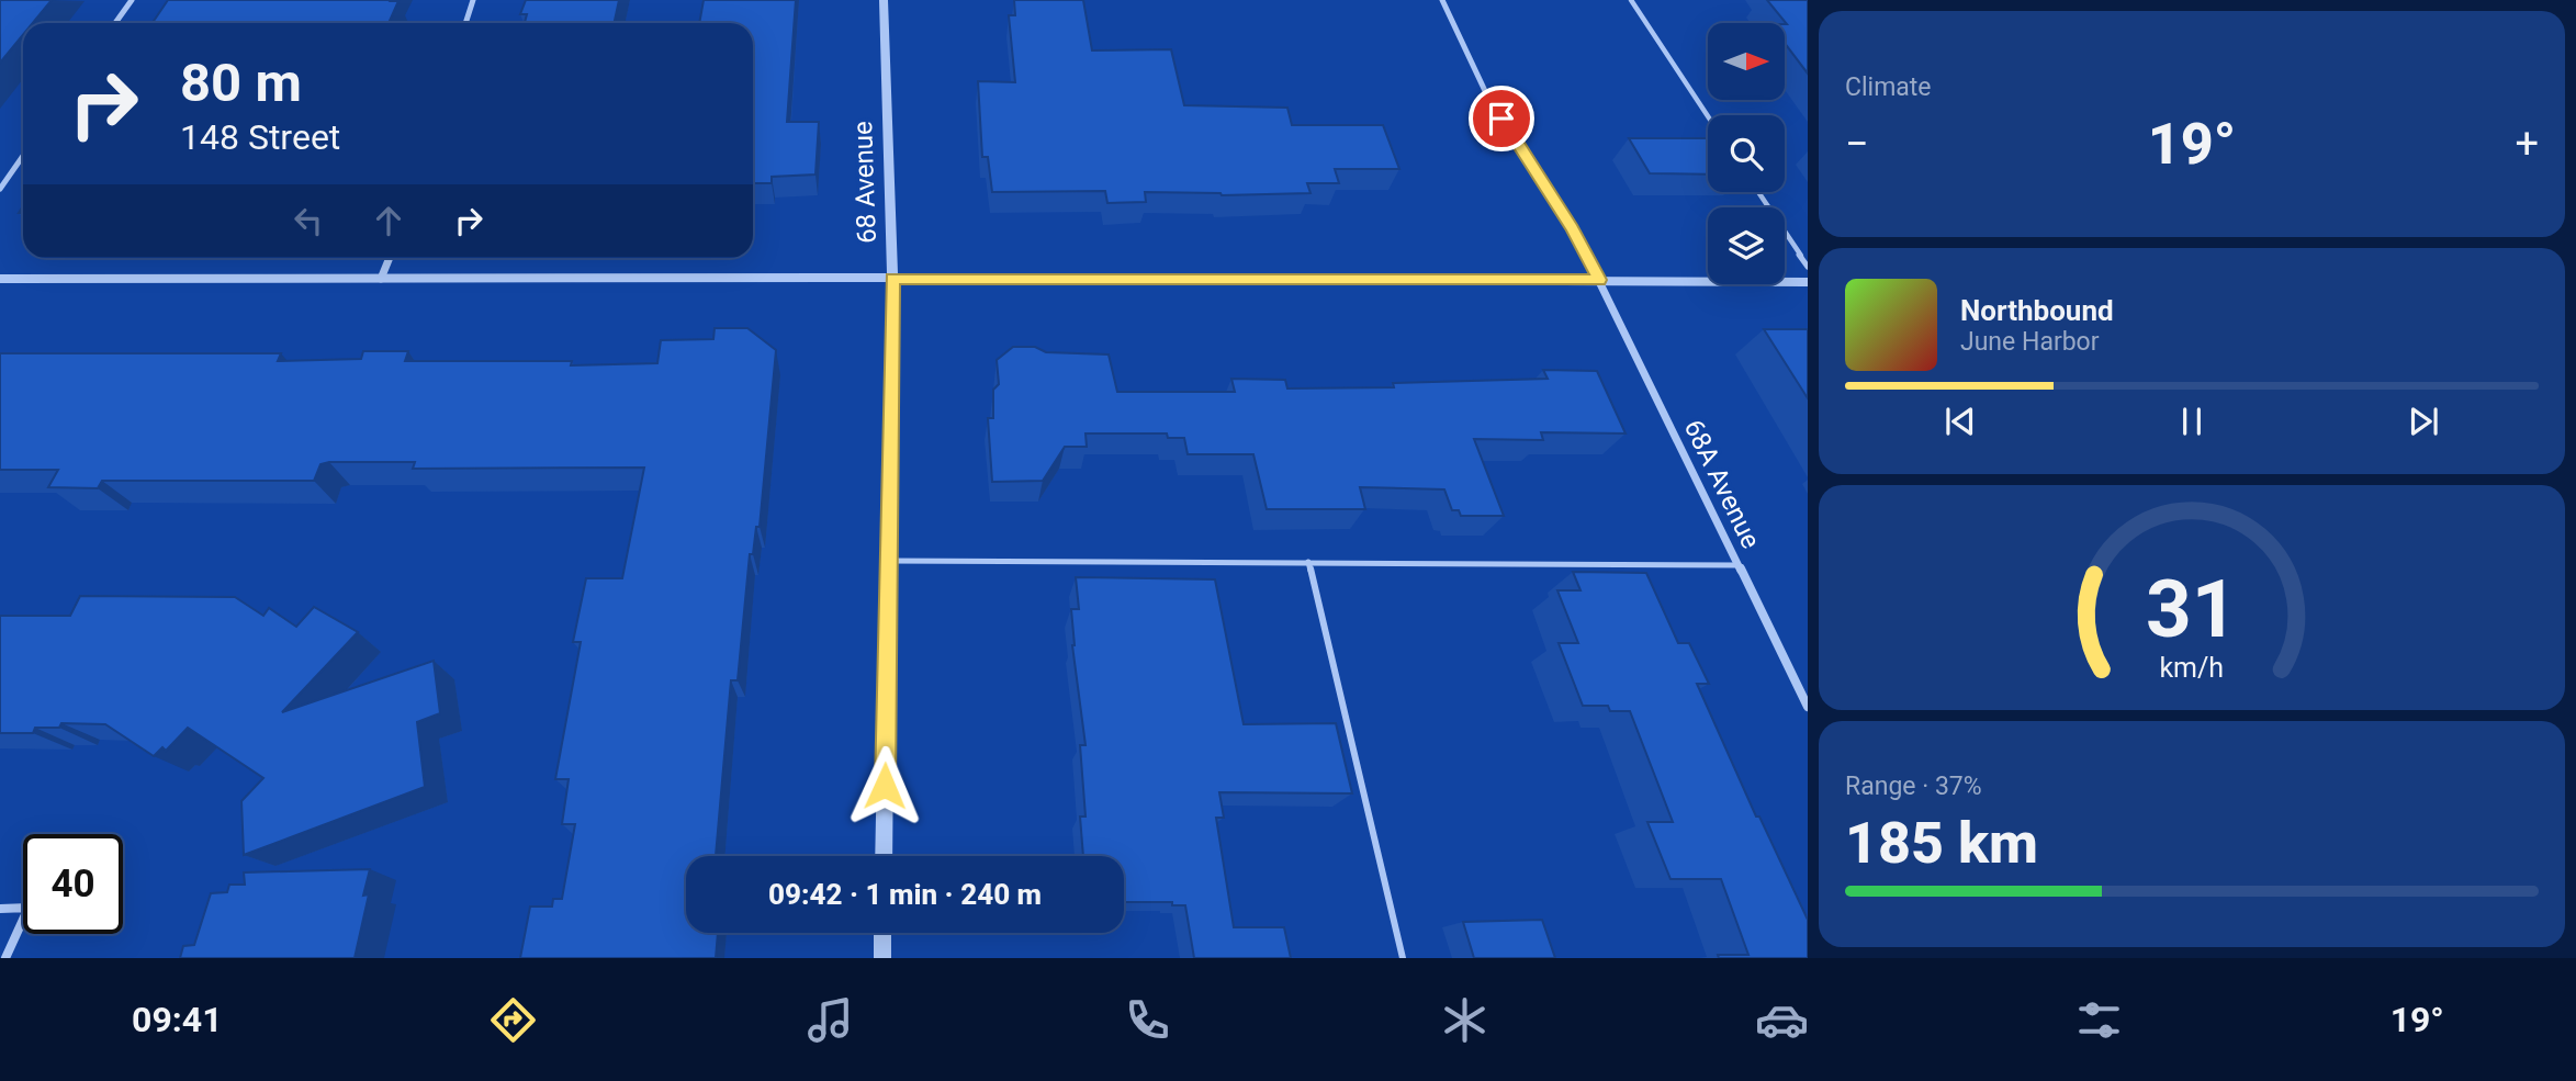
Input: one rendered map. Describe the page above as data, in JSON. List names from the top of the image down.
{
  "streets": {
    "street": ["68 Avenue", "68A Avenue"]
  },
  "north": "right",
  "page": {
    "tile": [
      "Climate",
      ["Range · 37%", "185 km"]
    ],
    "turn": ["80 m", "148 Street"],
    "heat": ["−", "19°", "+"],
    "song": ["Northbound", "June Harbor"],
    "limit": "40",
    "trip": "09:42 · 1 min · 240 m",
    "tabs": ["09:41", "19°"],
    "gauge": ["31", "km/h"]
  }
}
